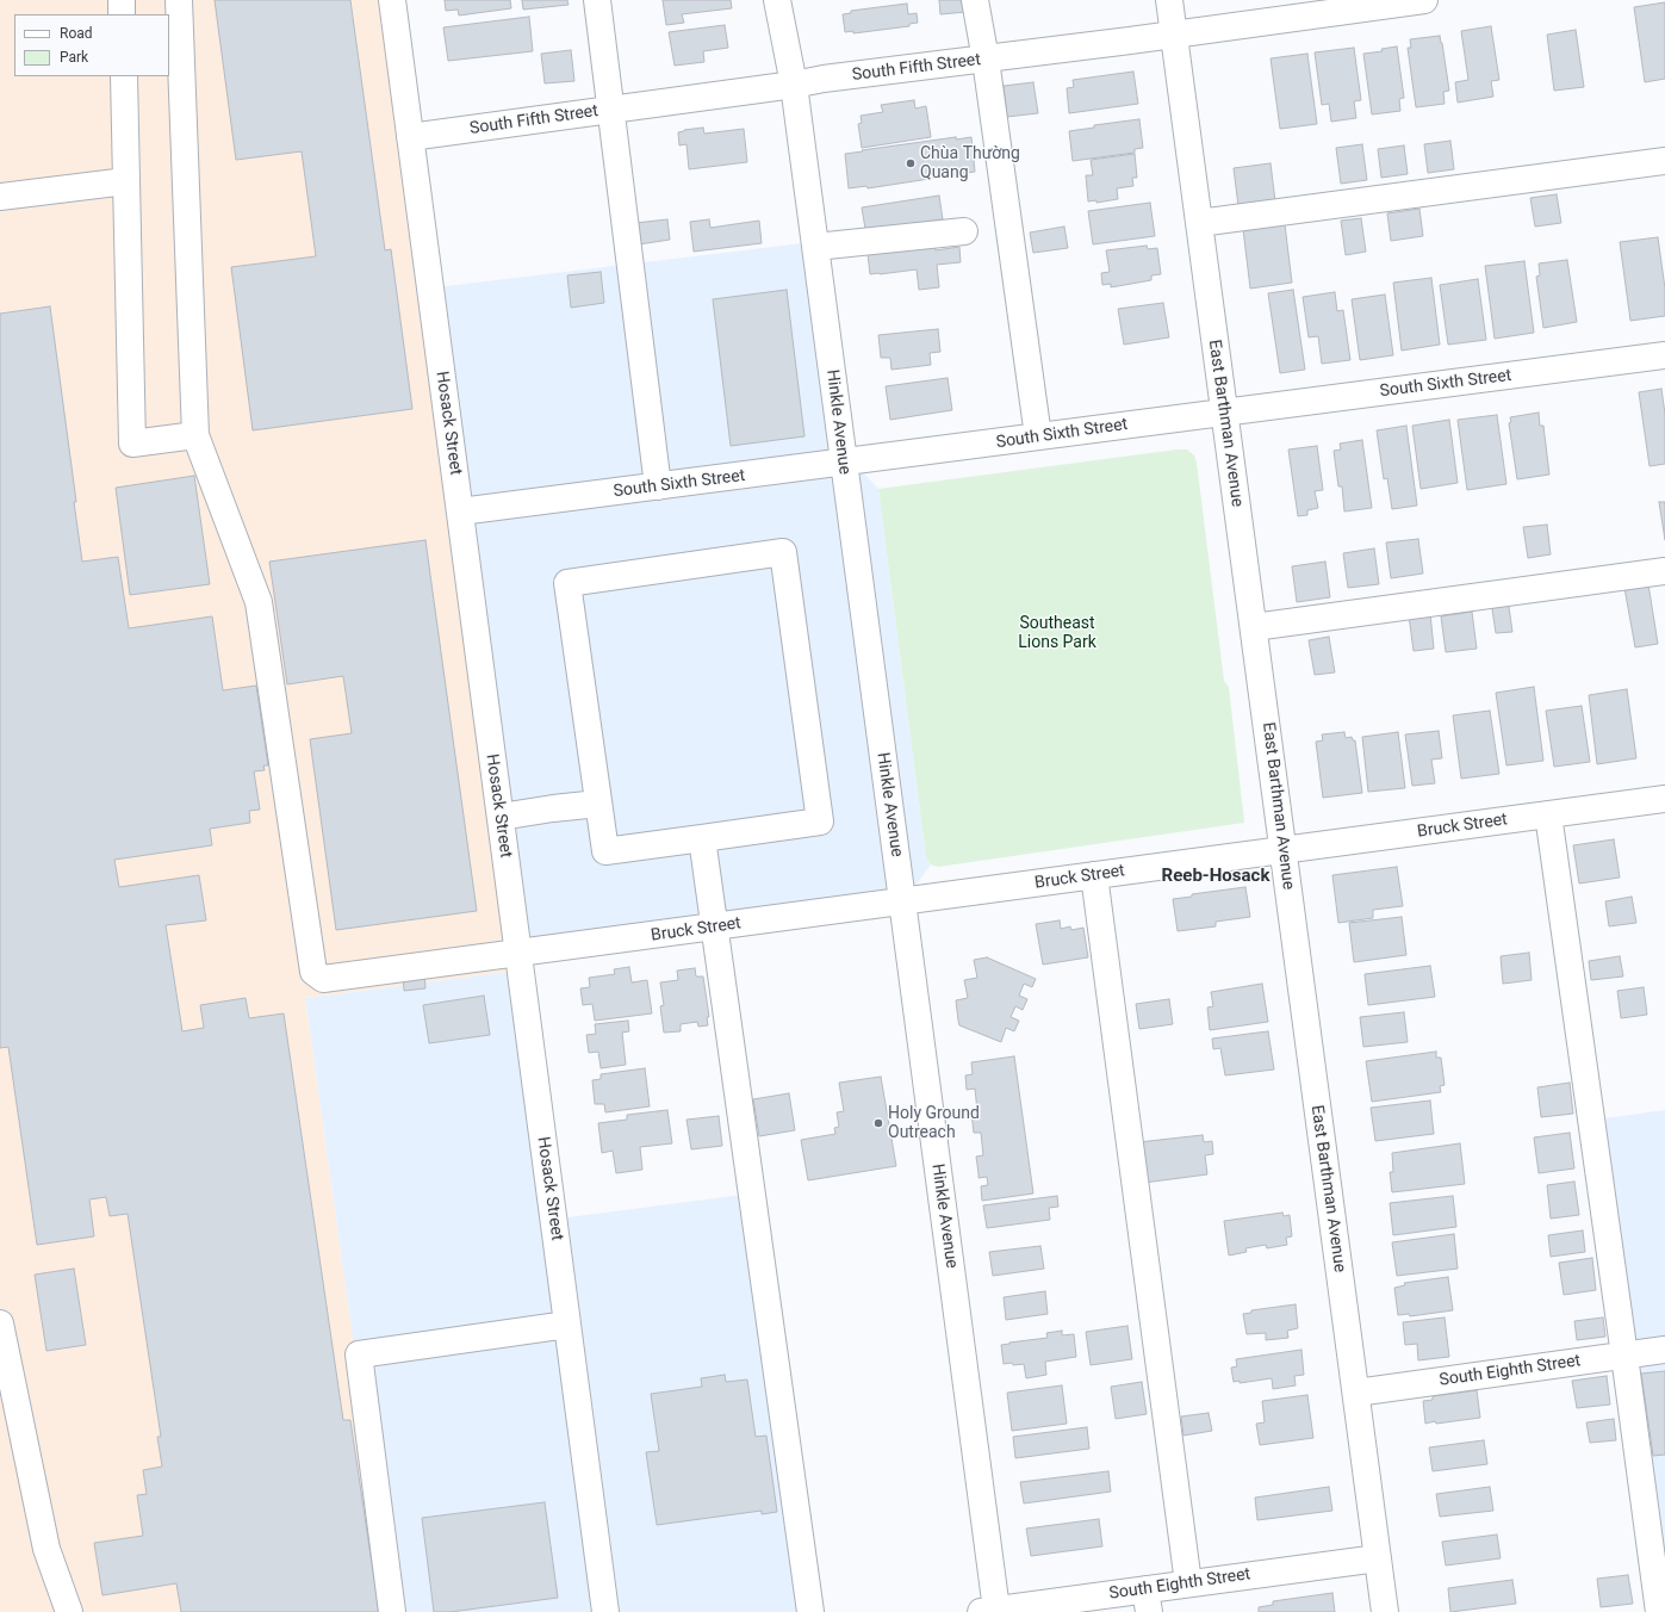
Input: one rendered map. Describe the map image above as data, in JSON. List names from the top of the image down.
{
  "streets": {
    "street": [
      "South Fifth Street",
      "South Sixth Street",
      "Hinkle Avenue",
      "Hosack Street",
      "East Barthman Avenue",
      "Bruck Street",
      "South Eighth Street"
    ]
  },
  "crossings": [
    ["South Fifth Street", "Hinkle Avenue"],
    ["South Fifth Street", "Hosack Street"],
    ["South Fifth Street", "East Barthman Avenue"],
    ["South Sixth Street", "Hinkle Avenue"],
    ["South Sixth Street", "Hosack Street"],
    ["South Sixth Street", "East Barthman Avenue"],
    ["Hinkle Avenue", "Bruck Street"],
    ["Hinkle Avenue", "South Eighth Street"],
    ["Hosack Street", "Bruck Street"],
    ["East Barthman Avenue", "Bruck Street"],
    ["East Barthman Avenue", "South Eighth Street"]
  ],
  "districts": ["Reeb-Hosack"],
  "parks": ["Southeast Lions Park"],
  "places": ["Chùa Thường Quang", "Holy Ground Outreach"],
  "legend": ["Road", "Park"]
}
